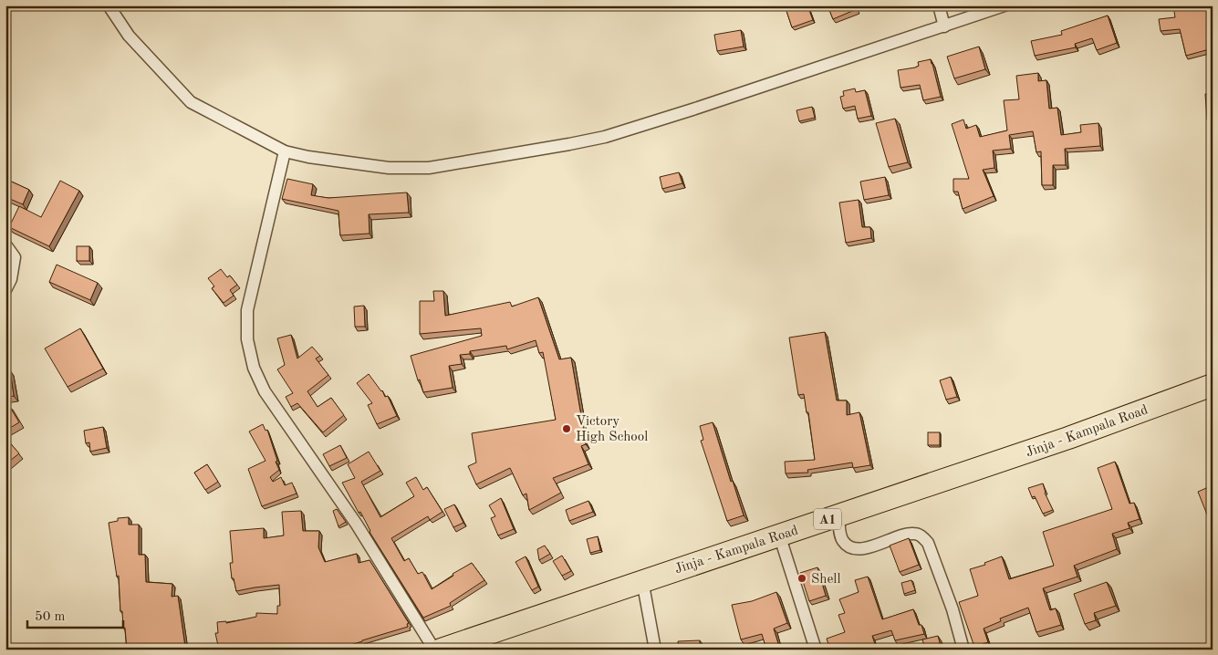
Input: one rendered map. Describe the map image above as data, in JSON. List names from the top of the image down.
{
  "streets": {
    "highway": ["Jinja - Kampala Road", "A1"]
  },
  "places": ["Victory High School", "Shell"],
  "scale_bar": "50 m"
}
